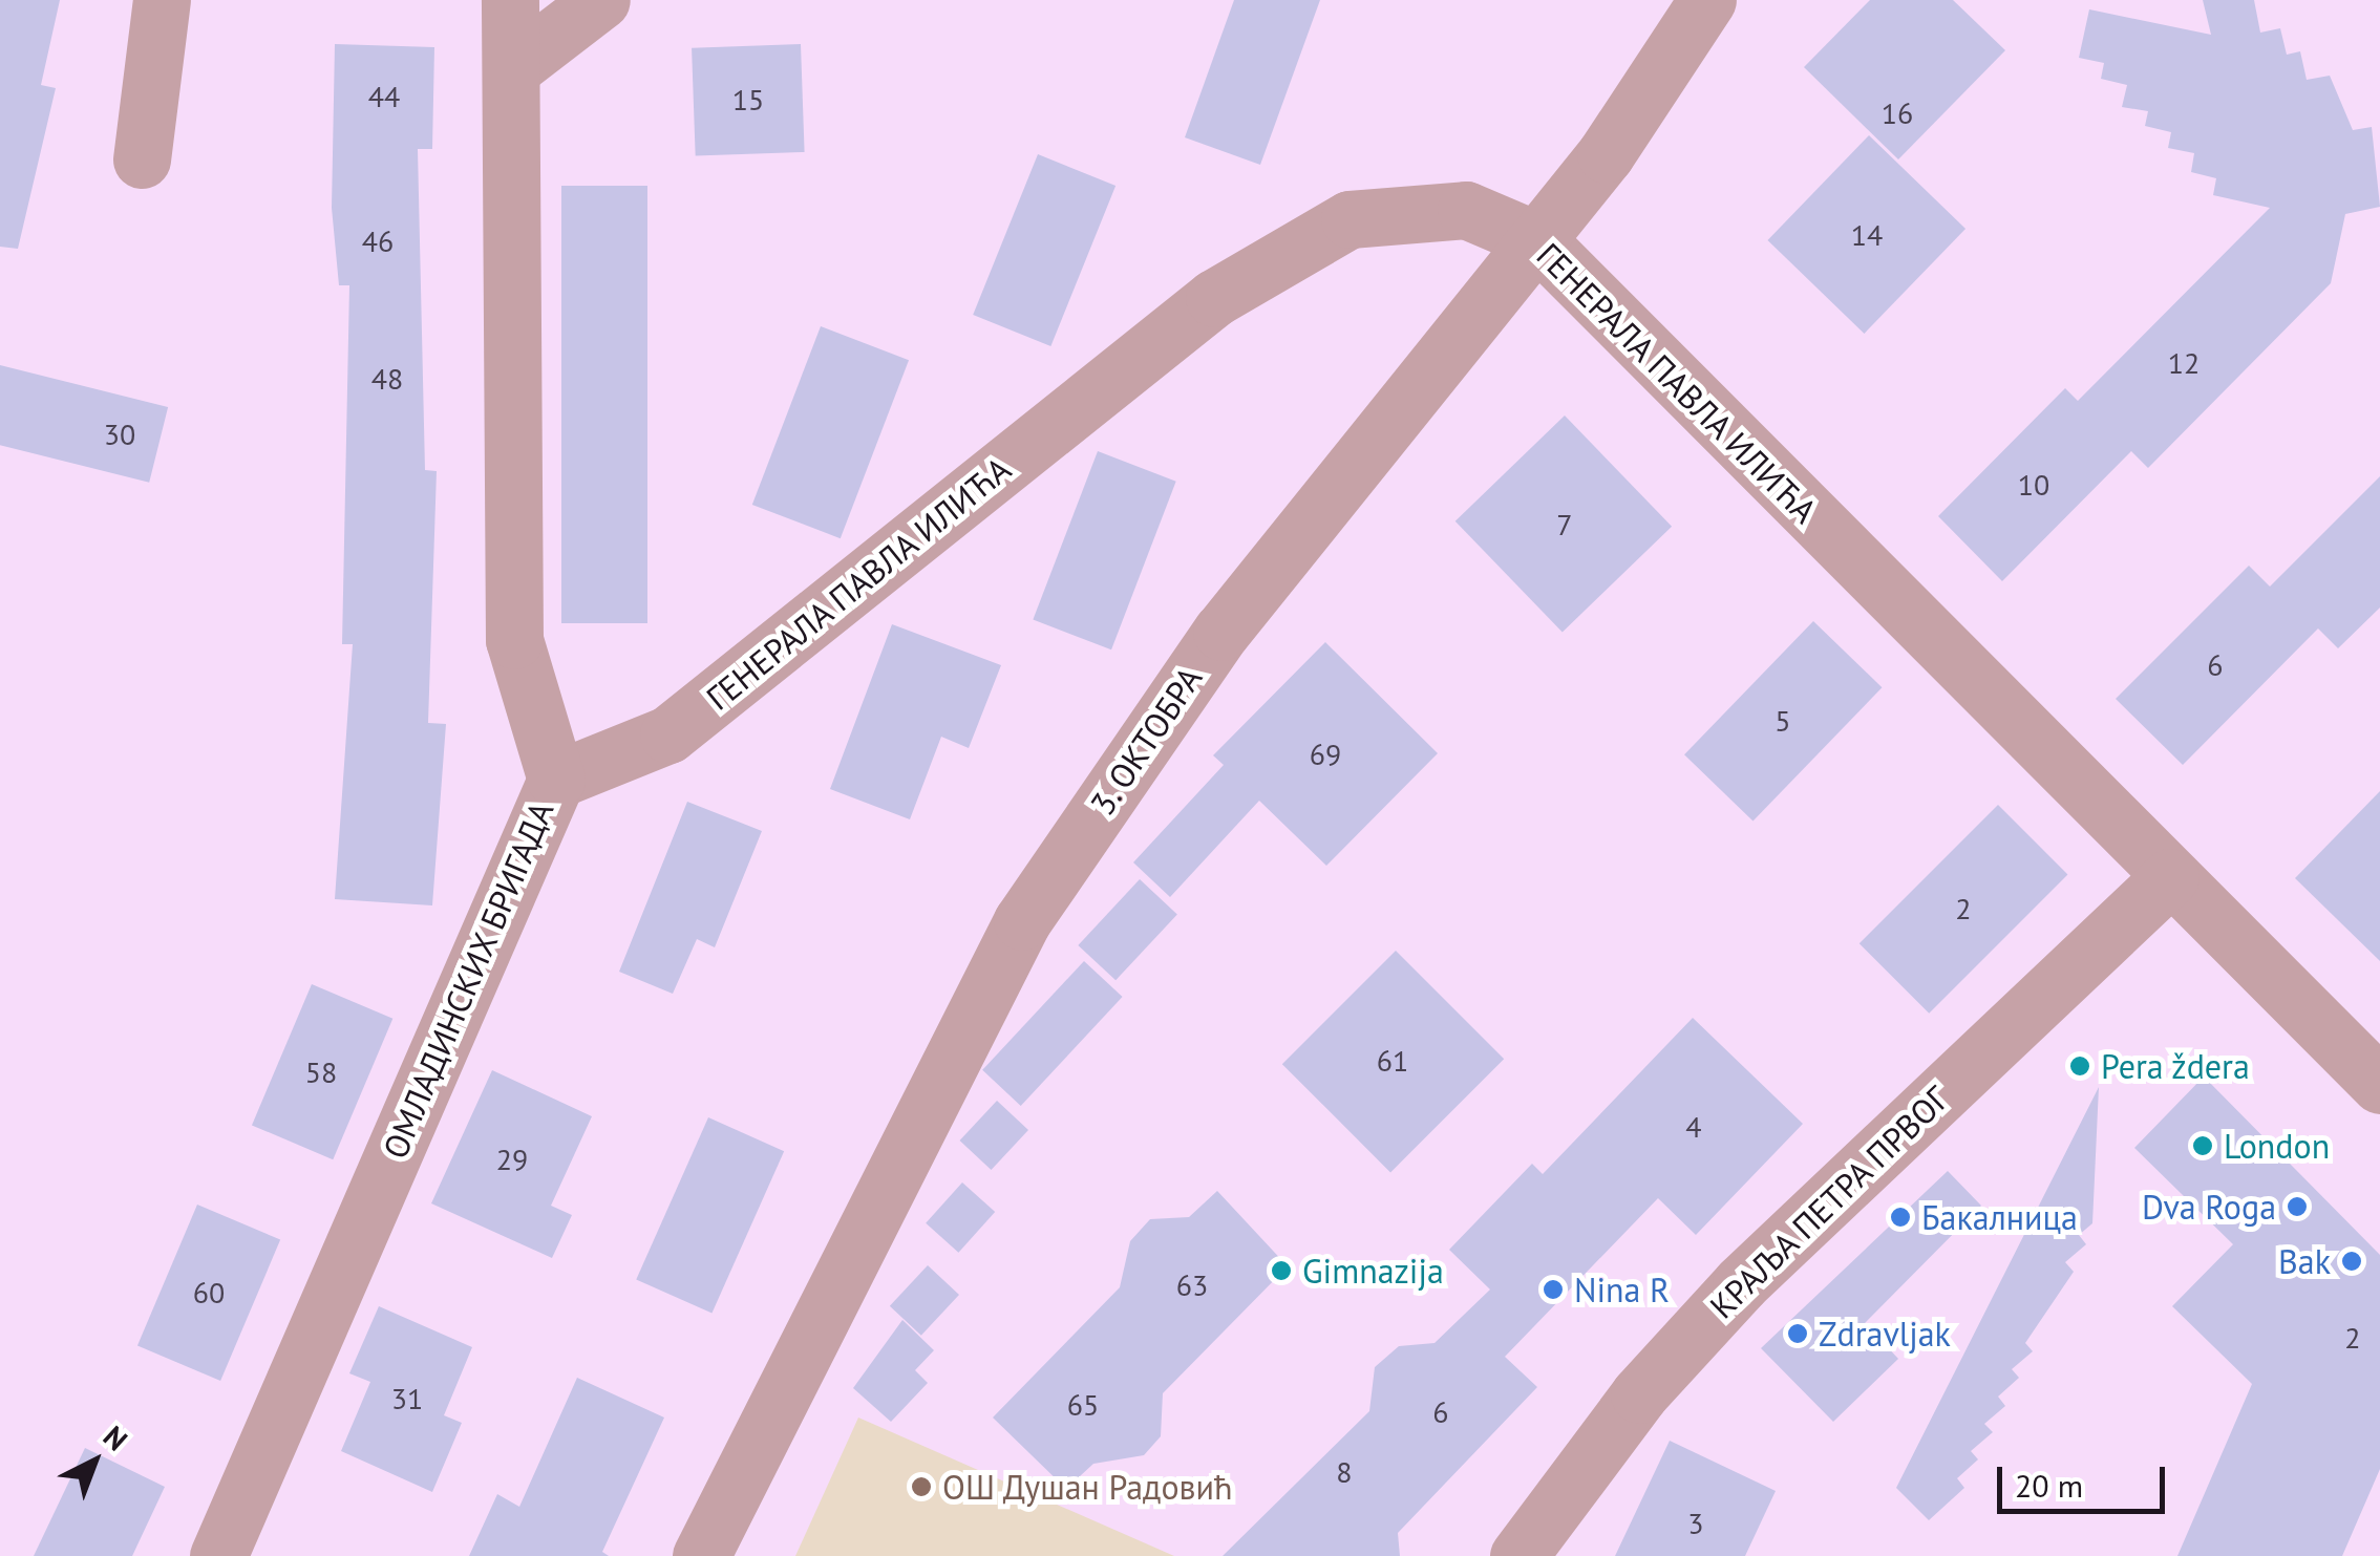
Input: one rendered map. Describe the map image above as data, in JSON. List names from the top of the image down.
{
  "streets": {
    "street": [
      "ГЕНЕРАЛА ПАВЛА ИЛИЋА",
      "3. ОКТОБРА",
      "ОМЛАДИНСКИХ БРИГАДА",
      "КРАЉА ПЕТРА ПРВОГ"
    ]
  },
  "crossings": [
    ["ГЕНЕРАЛА ПАВЛА ИЛИЋА", "3. ОКТОБРА"],
    ["ГЕНЕРАЛА ПАВЛА ИЛИЋА", "ОМЛАДИНСКИХ БРИГАДА"],
    ["ГЕНЕРАЛА ПАВЛА ИЛИЋА", "КРАЉА ПЕТРА ПРВОГ"]
  ],
  "places": [
    "Pera ždera",
    "London",
    "Dva Roga",
    "Бакалница",
    "Bak",
    "Gimnazija",
    "Nina R",
    "Zdravljak",
    "ОШ Душан Радовић"
  ],
  "house_numbers": [
    "44",
    "15",
    "16",
    "14",
    "46",
    "12",
    "48",
    "30",
    "10",
    "7",
    "6",
    "5",
    "69",
    "2",
    "61",
    "58",
    "4",
    "29",
    "63",
    "60",
    "2",
    "31",
    "65",
    "6",
    "8",
    "3"
  ],
  "scale_bar": "20 m",
  "north": "top right"
}
